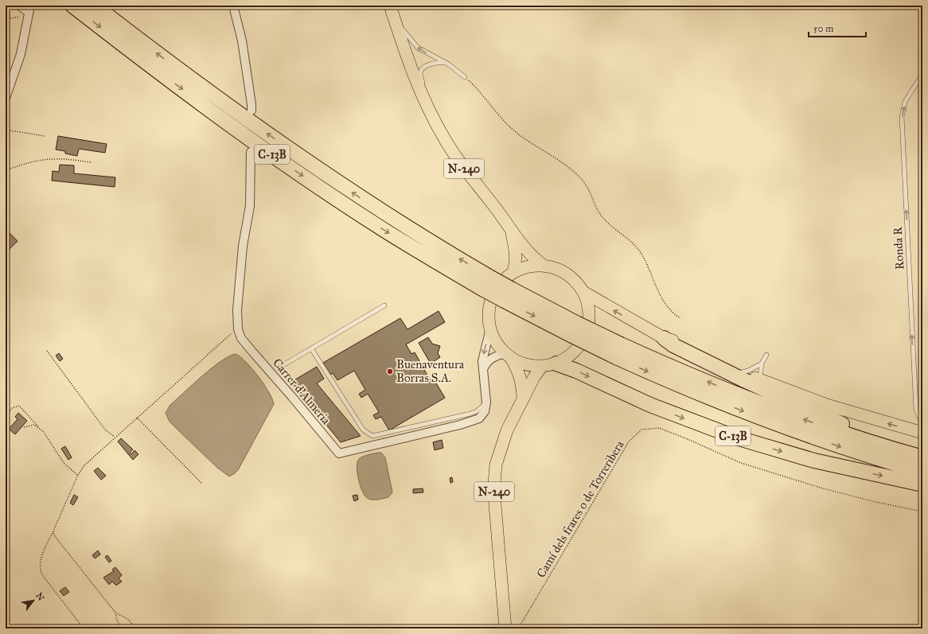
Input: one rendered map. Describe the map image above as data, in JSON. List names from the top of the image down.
{
  "streets": {
    "highway": ["C-13B"],
    "main road": ["N-240"],
    "street": ["Carrer d'Almeria"],
    "lane": ["Ronda R"],
    "path": ["Camí dels frares o de Torreribera"]
  },
  "crossings": [
    ["C-13B", "N-240"],
    ["C-13B", "Carrer d'Almeria"],
    ["N-240", "Carrer d'Almeria"],
    ["N-240", "Camí dels frares o de Torreribera"]
  ],
  "one_way": ["Ronda R"],
  "places": ["Buenaventura Borras S.A."],
  "scale_bar": "50 m",
  "north": "top right"
}
